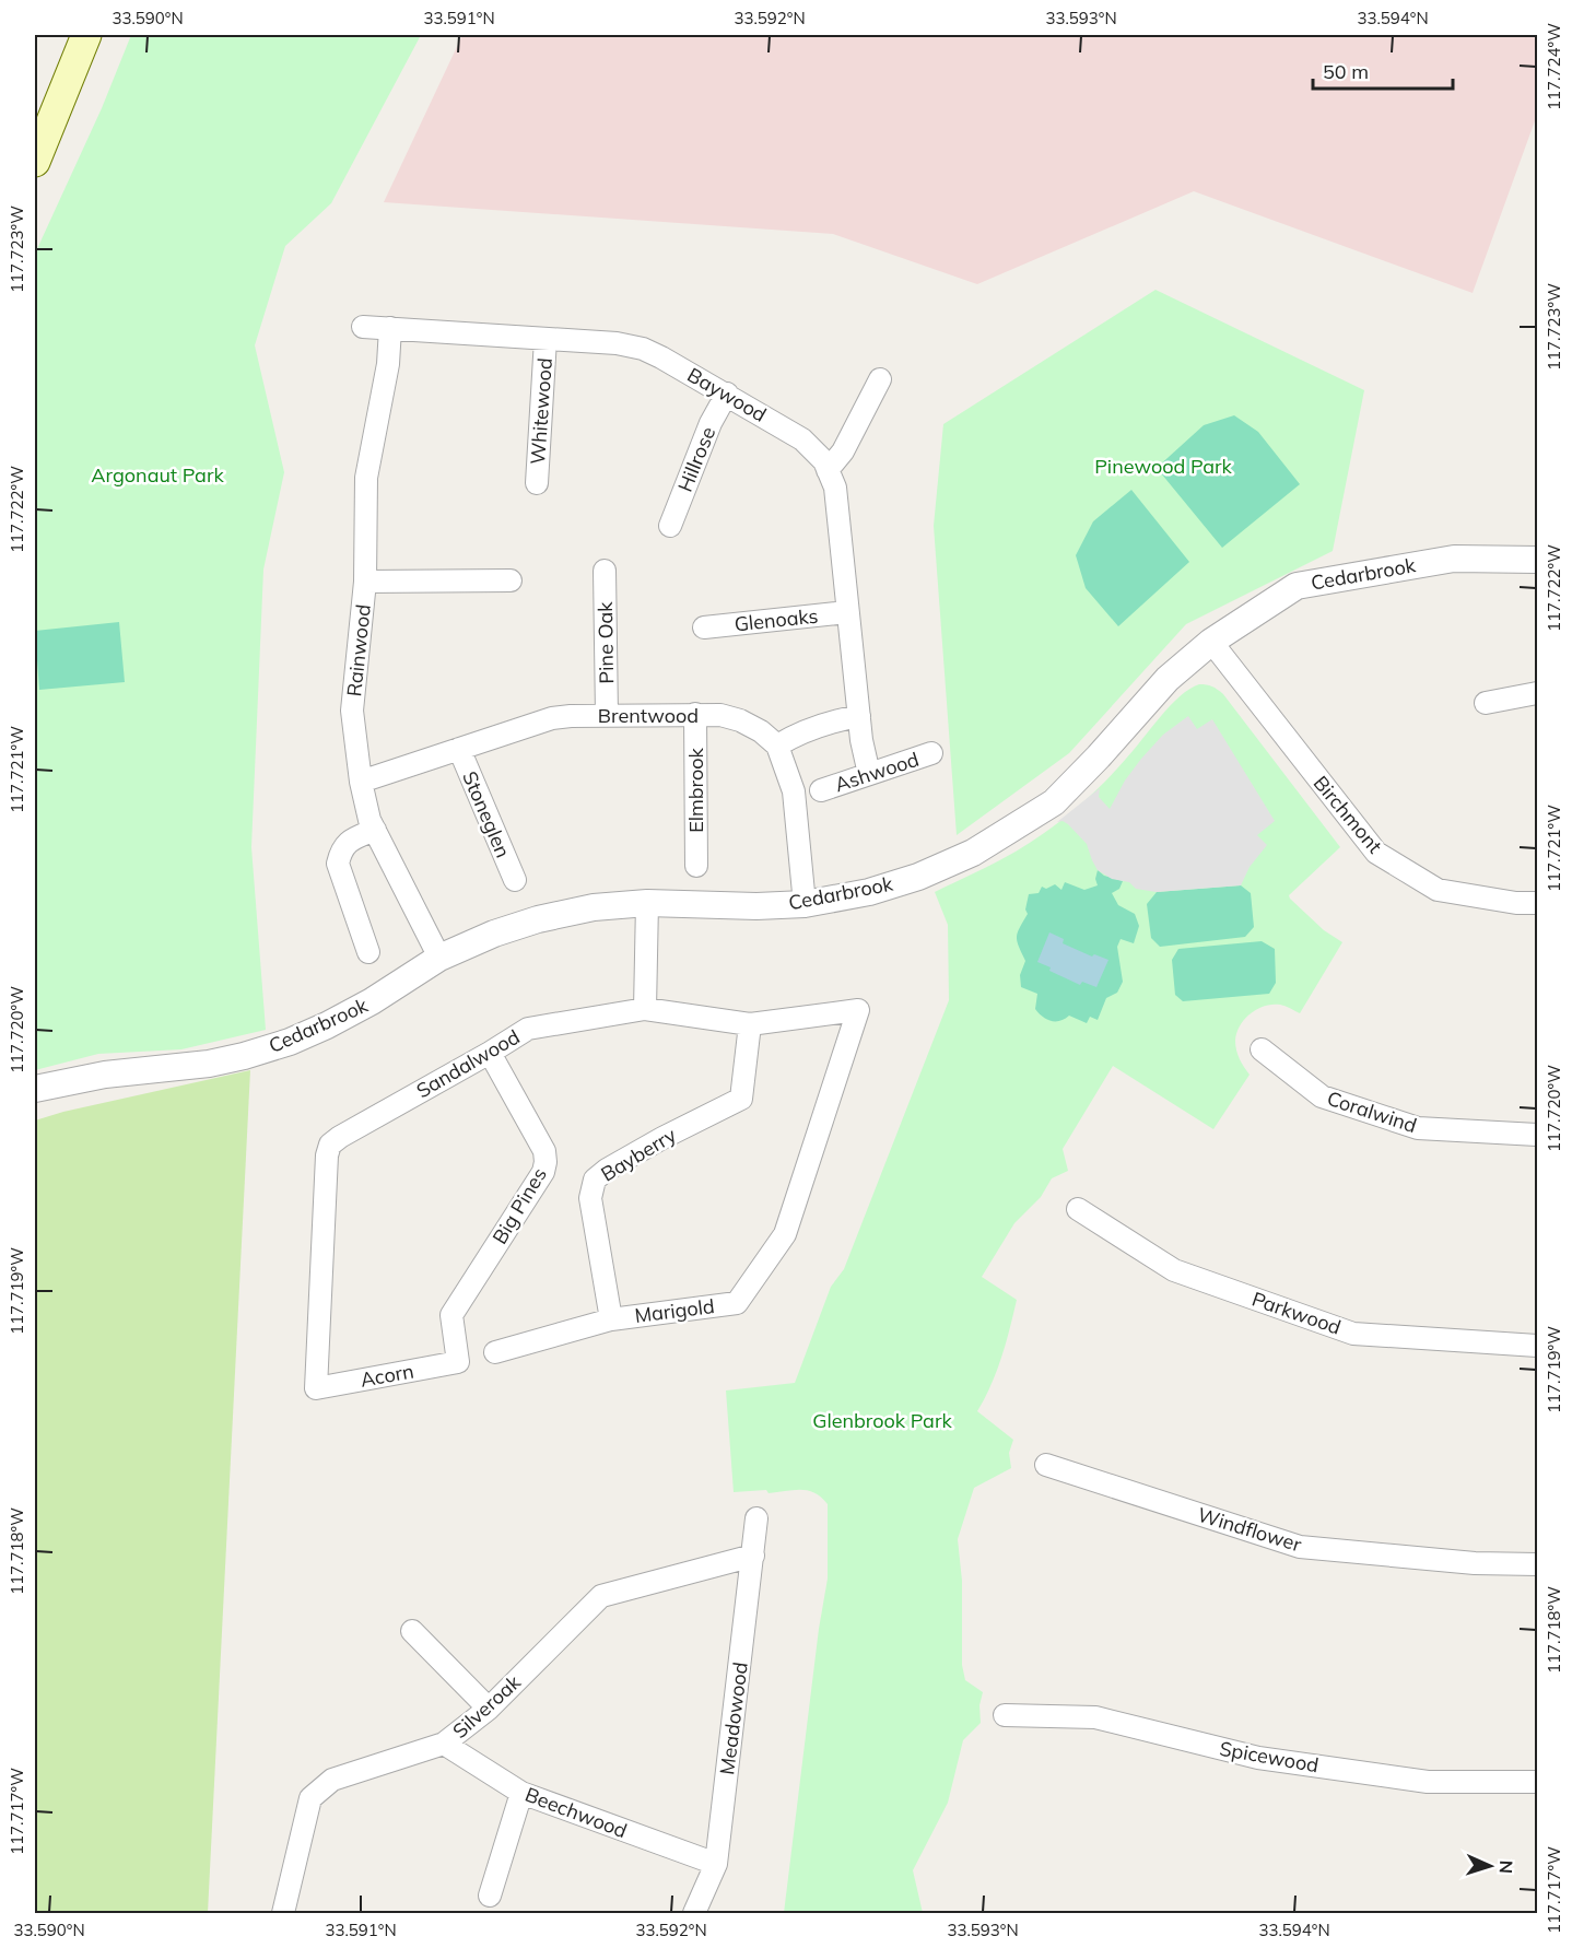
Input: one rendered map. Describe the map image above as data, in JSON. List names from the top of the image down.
{
  "streets": {
    "street": [
      "Baywood",
      "Whitewood",
      "Hillrose",
      "Cedarbrook",
      "Glenoaks",
      "Pine Oak",
      "Rainwood",
      "Brentwood",
      "Ashwood",
      "Elmbrook",
      "Stoneglen",
      "Birchmont",
      "Sandalwood",
      "Coralwind",
      "Bayberry",
      "Big Pines",
      "Marigold",
      "Parkwood",
      "Acorn",
      "Windflower",
      "Silveroak",
      "Meadowood",
      "Spicewood",
      "Beechwood"
    ]
  },
  "crossings": [
    ["Baywood", "Whitewood"],
    ["Baywood", "Hillrose"],
    ["Baywood", "Glenoaks"],
    ["Baywood", "Rainwood"],
    ["Baywood", "Ashwood"],
    ["Cedarbrook", "Rainwood"],
    ["Cedarbrook", "Birchmont"],
    ["Pine Oak", "Brentwood"],
    ["Rainwood", "Brentwood"],
    ["Brentwood", "Elmbrook"],
    ["Brentwood", "Stoneglen"],
    ["Sandalwood", "Bayberry"],
    ["Sandalwood", "Big Pines"],
    ["Sandalwood", "Marigold"],
    ["Sandalwood", "Acorn"],
    ["Bayberry", "Marigold"],
    ["Big Pines", "Acorn"],
    ["Silveroak", "Meadowood"],
    ["Silveroak", "Beechwood"],
    ["Meadowood", "Beechwood"]
  ],
  "parks": ["Pinewood Park", "Argonaut Park", "Glenbrook Park"],
  "scale_bar": "50 m",
  "north": "right",
  "coordinates": [
    "33.590°N",
    "33.591°N",
    "33.592°N",
    "33.593°N",
    "33.594°N",
    "117.724°W",
    "117.723°W",
    "117.722°W",
    "117.721°W",
    "117.720°W",
    "117.719°W",
    "117.718°W",
    "117.717°W"
  ]
}
